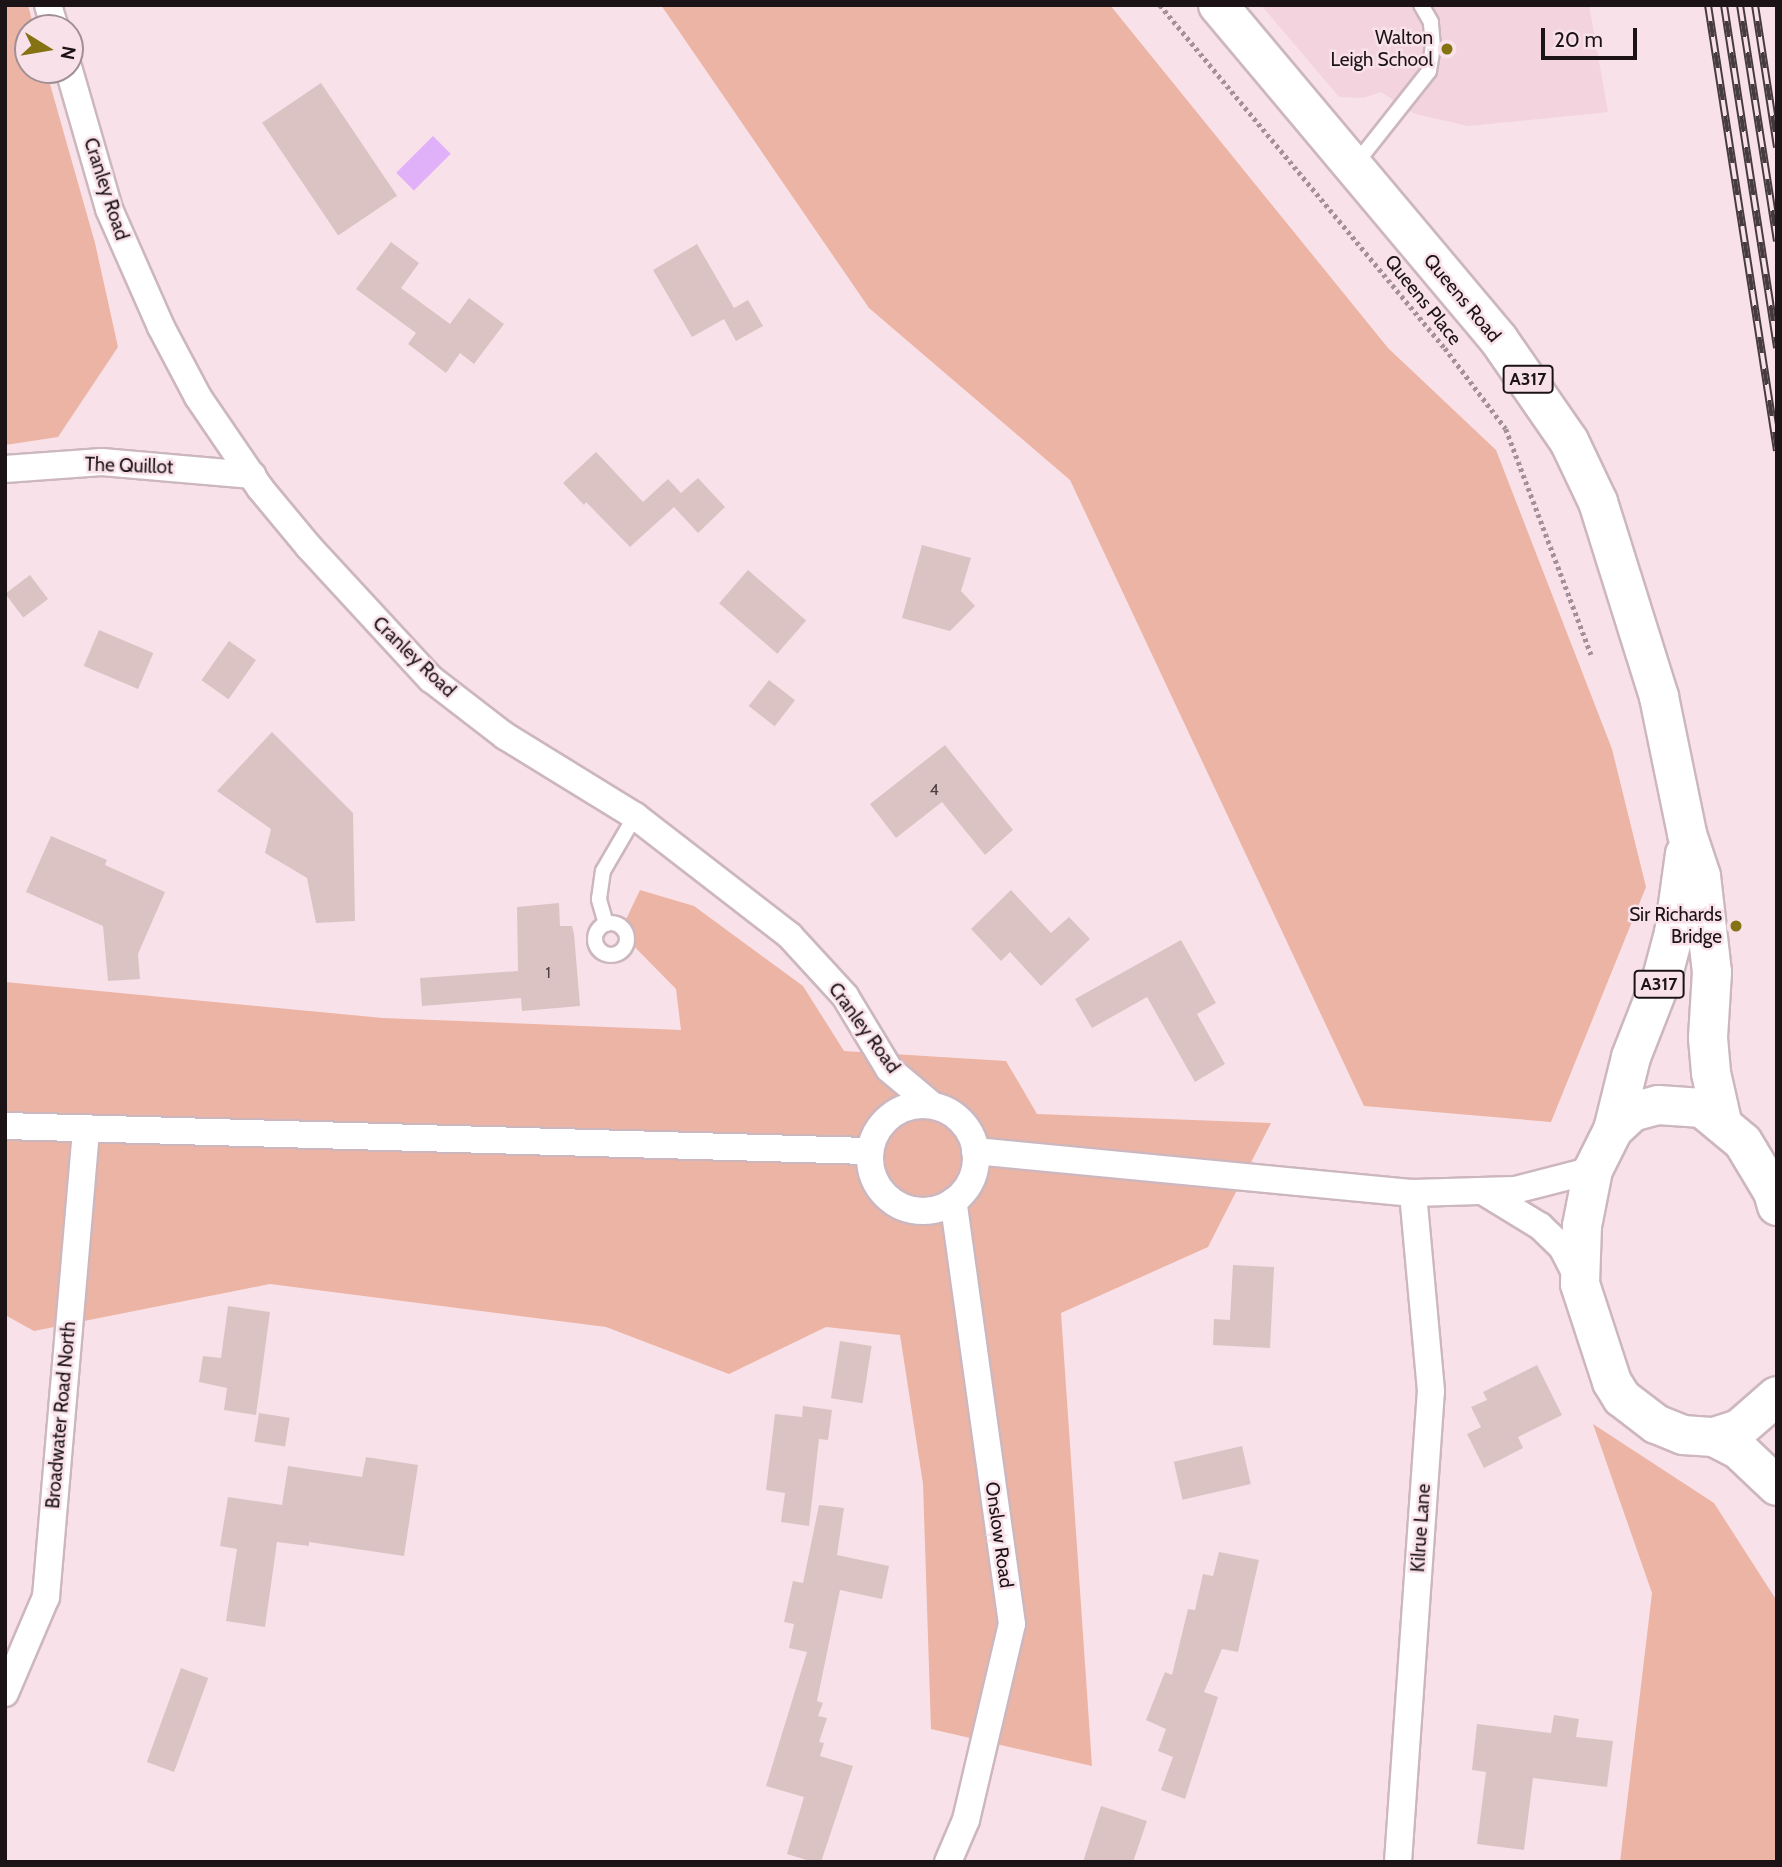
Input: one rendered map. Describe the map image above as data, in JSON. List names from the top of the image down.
{
  "streets": {
    "main road": ["Queens Road", "A317"],
    "street": [
      "Cranley Road",
      "The Quillot",
      "Broadwater Road North",
      "Kilrue Lane",
      "Onslow Road"
    ],
    "path": ["Queens Place"]
  },
  "crossings": [
    ["Cranley Road", "The Quillot"],
    ["Cranley Road", "Onslow Road"]
  ],
  "places": ["Walton Leigh School", "Sir Richards Bridge"],
  "house_numbers": ["4", "1"],
  "scale_bar": "20 m",
  "north": "right"
}
